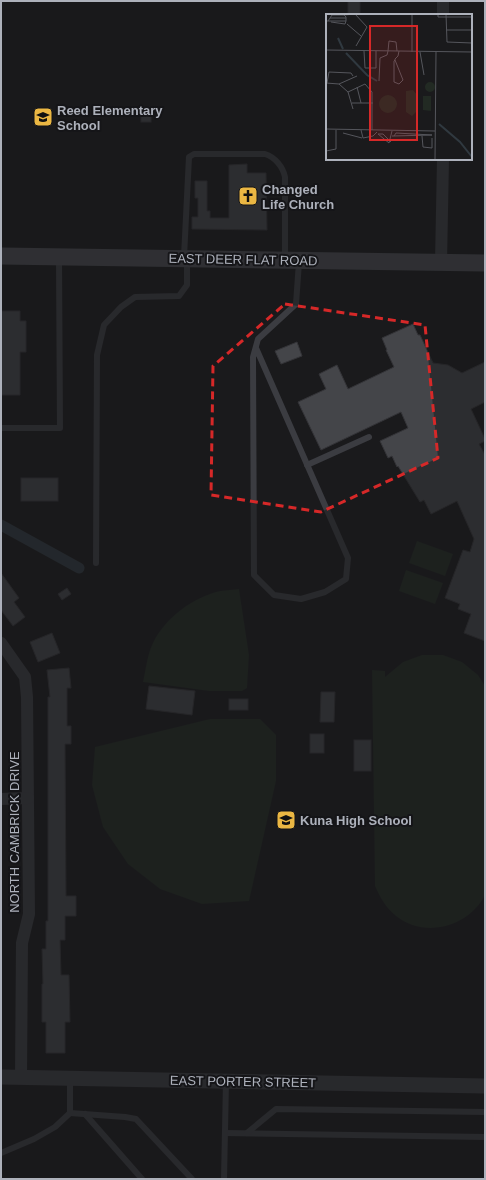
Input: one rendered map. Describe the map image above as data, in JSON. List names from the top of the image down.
{
  "streets": {
    "main road": ["EAST DEER FLAT ROAD"],
    "street": ["NORTH CAMBRICK DRIVE", "EAST PORTER STREET"]
  },
  "crossings": [
    ["NORTH CAMBRICK DRIVE", "EAST PORTER STREET"]
  ],
  "places": {
    "school or university": ["Reed Elementary School", "Kuna High School"],
    "church": ["Changed Life Church"]
  }
}
